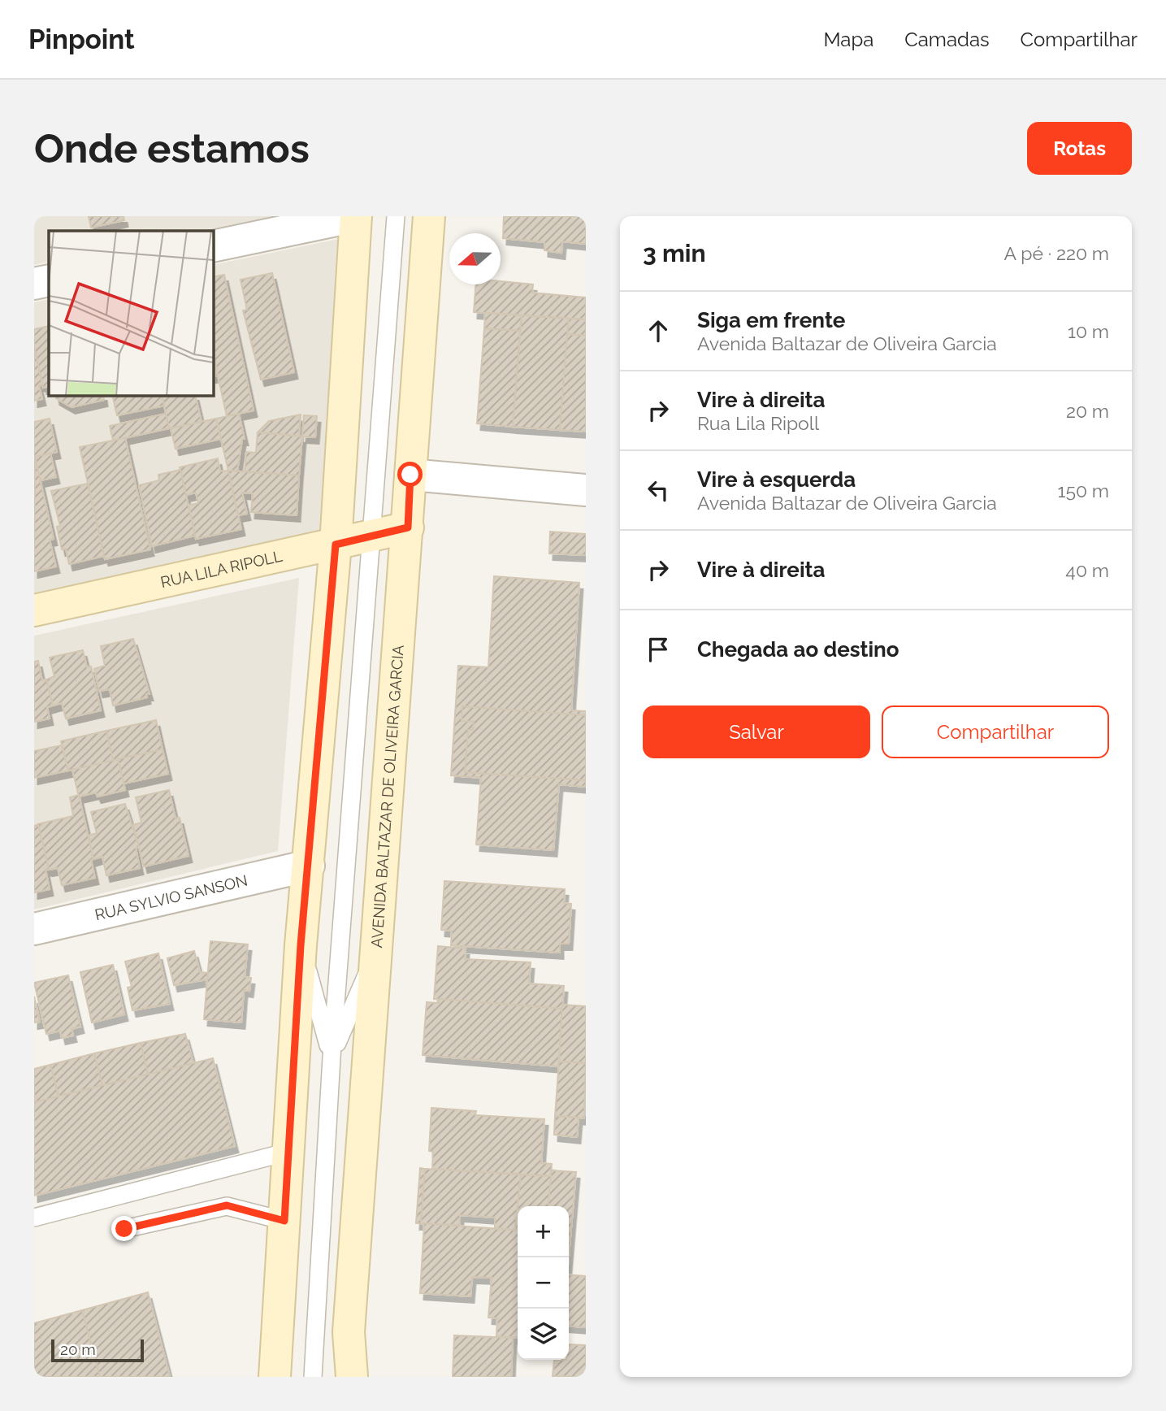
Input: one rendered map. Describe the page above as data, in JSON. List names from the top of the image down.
{
  "streets": {
    "main road": ["RUA LILA RIPOLL", "AVENIDA BALTAZAR DE OLIVEIRA GARCIA"],
    "street": ["RUA SYLVIO SANSON"]
  },
  "crossings": [
    ["RUA LILA RIPOLL", "AVENIDA BALTAZAR DE OLIVEIRA GARCIA"]
  ],
  "scale_bar": "20 m",
  "north": "left",
  "page": {
    "header": "Pinpoint",
    "nav": ["Mapa", "Camadas", "Compartilhar"],
    "buttons": [
      "Rotas",
      ["Salvar", "Compartilhar"]
    ],
    "title": "Onde estamos",
    "heading": ["3 min", "A pé · 220 m"],
    "list": [
      ["Siga em frente", "Avenida Baltazar de Oliveira Garcia", "10 m"],
      ["Vire à direita", "Rua Lila Ripoll", "20 m"],
      ["Vire à esquerda", "Avenida Baltazar de Oliveira Garcia", "150 m"],
      ["Vire à direita", "40 m"],
      "Chegada ao destino"
    ],
    "map_buttons": ["+", "−"],
    "scale": "20 m"
  }
}
